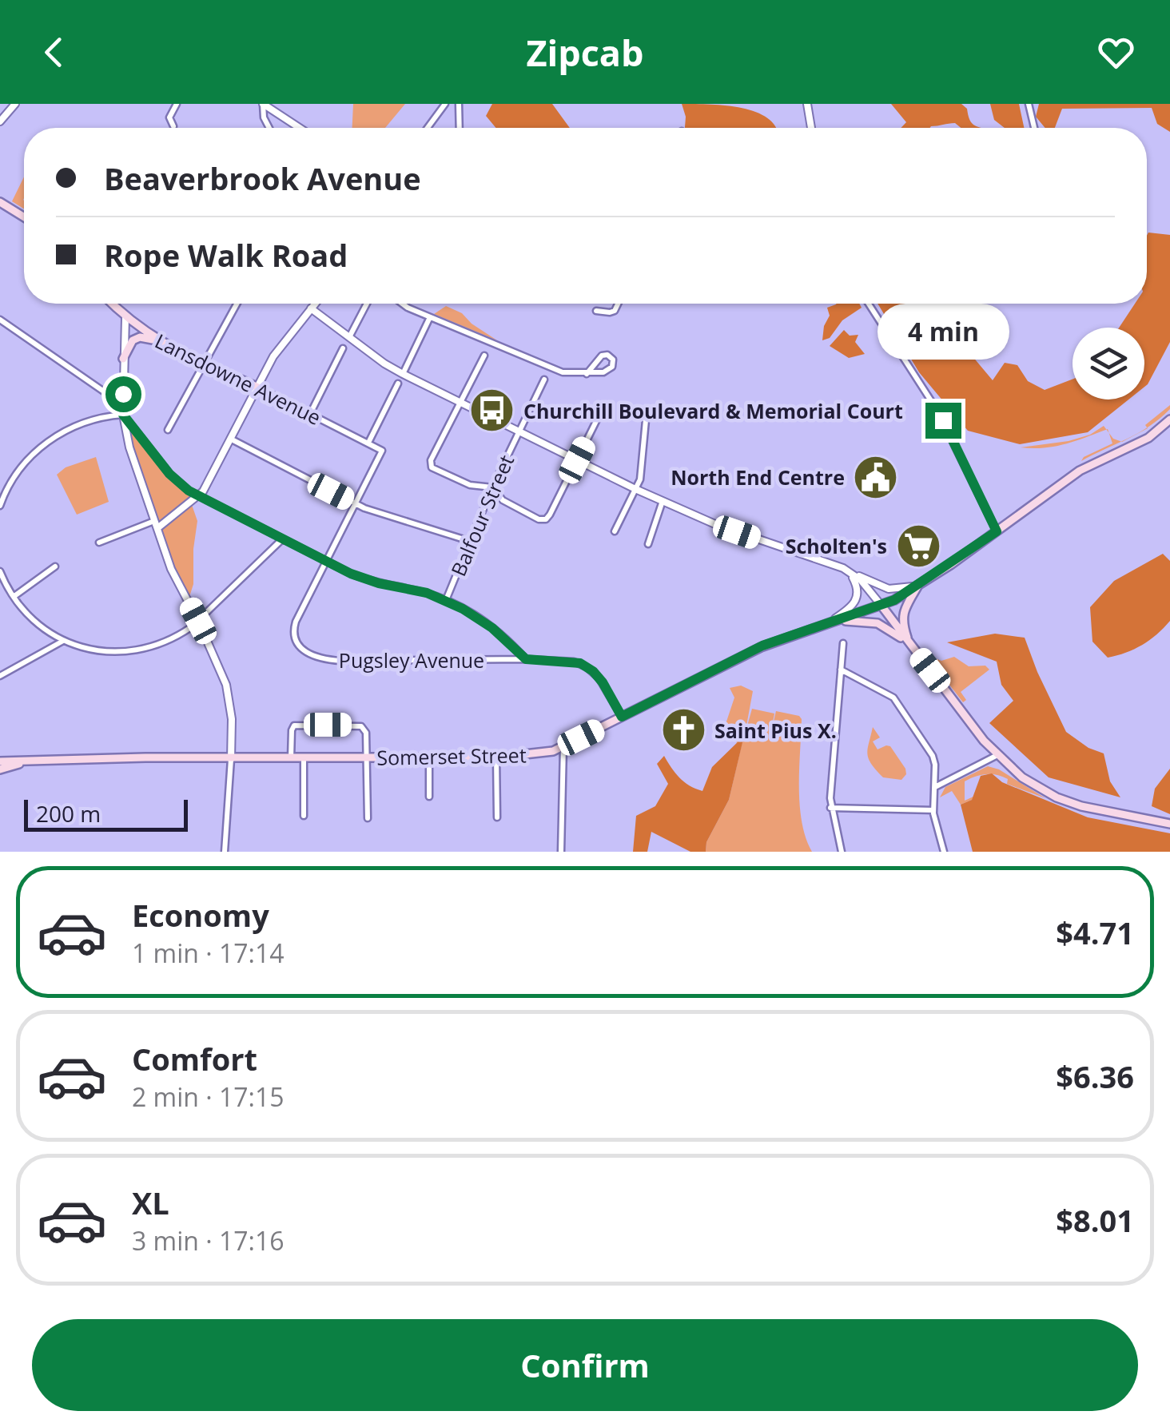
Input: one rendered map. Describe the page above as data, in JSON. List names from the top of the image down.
{
  "streets": {
    "main road": ["Lansdowne Avenue", "Somerset Street"],
    "street": ["Balfour Street", "Pugsley Avenue"]
  },
  "crossings": [
    ["Lansdowne Avenue", "Pugsley Avenue"],
    ["Pugsley Avenue", "Somerset Street"]
  ],
  "places": {
    "bus stop": ["Churchill Boulevard & Memorial Court"],
    "public building": ["North End Centre"],
    "supermarket": ["Scholten's"],
    "church": ["Saint Pius X."]
  },
  "scale_bar": "200 m",
  "page": {
    "header": "Zipcab",
    "banner": ["Beaverbrook Avenue", "Rope Walk Road"],
    "bubble": "4 min",
    "scale": "200 m",
    "list": [
      {
        "name": "Economy",
        "note": "1 min · 17:14",
        "value": "$4.71"
      },
      {
        "name": "Comfort",
        "note": "2 min · 17:15",
        "value": "$6.36"
      },
      {
        "name": "XL",
        "note": "3 min · 17:16",
        "value": "$8.01"
      }
    ],
    "buttons": "Confirm"
  }
}
